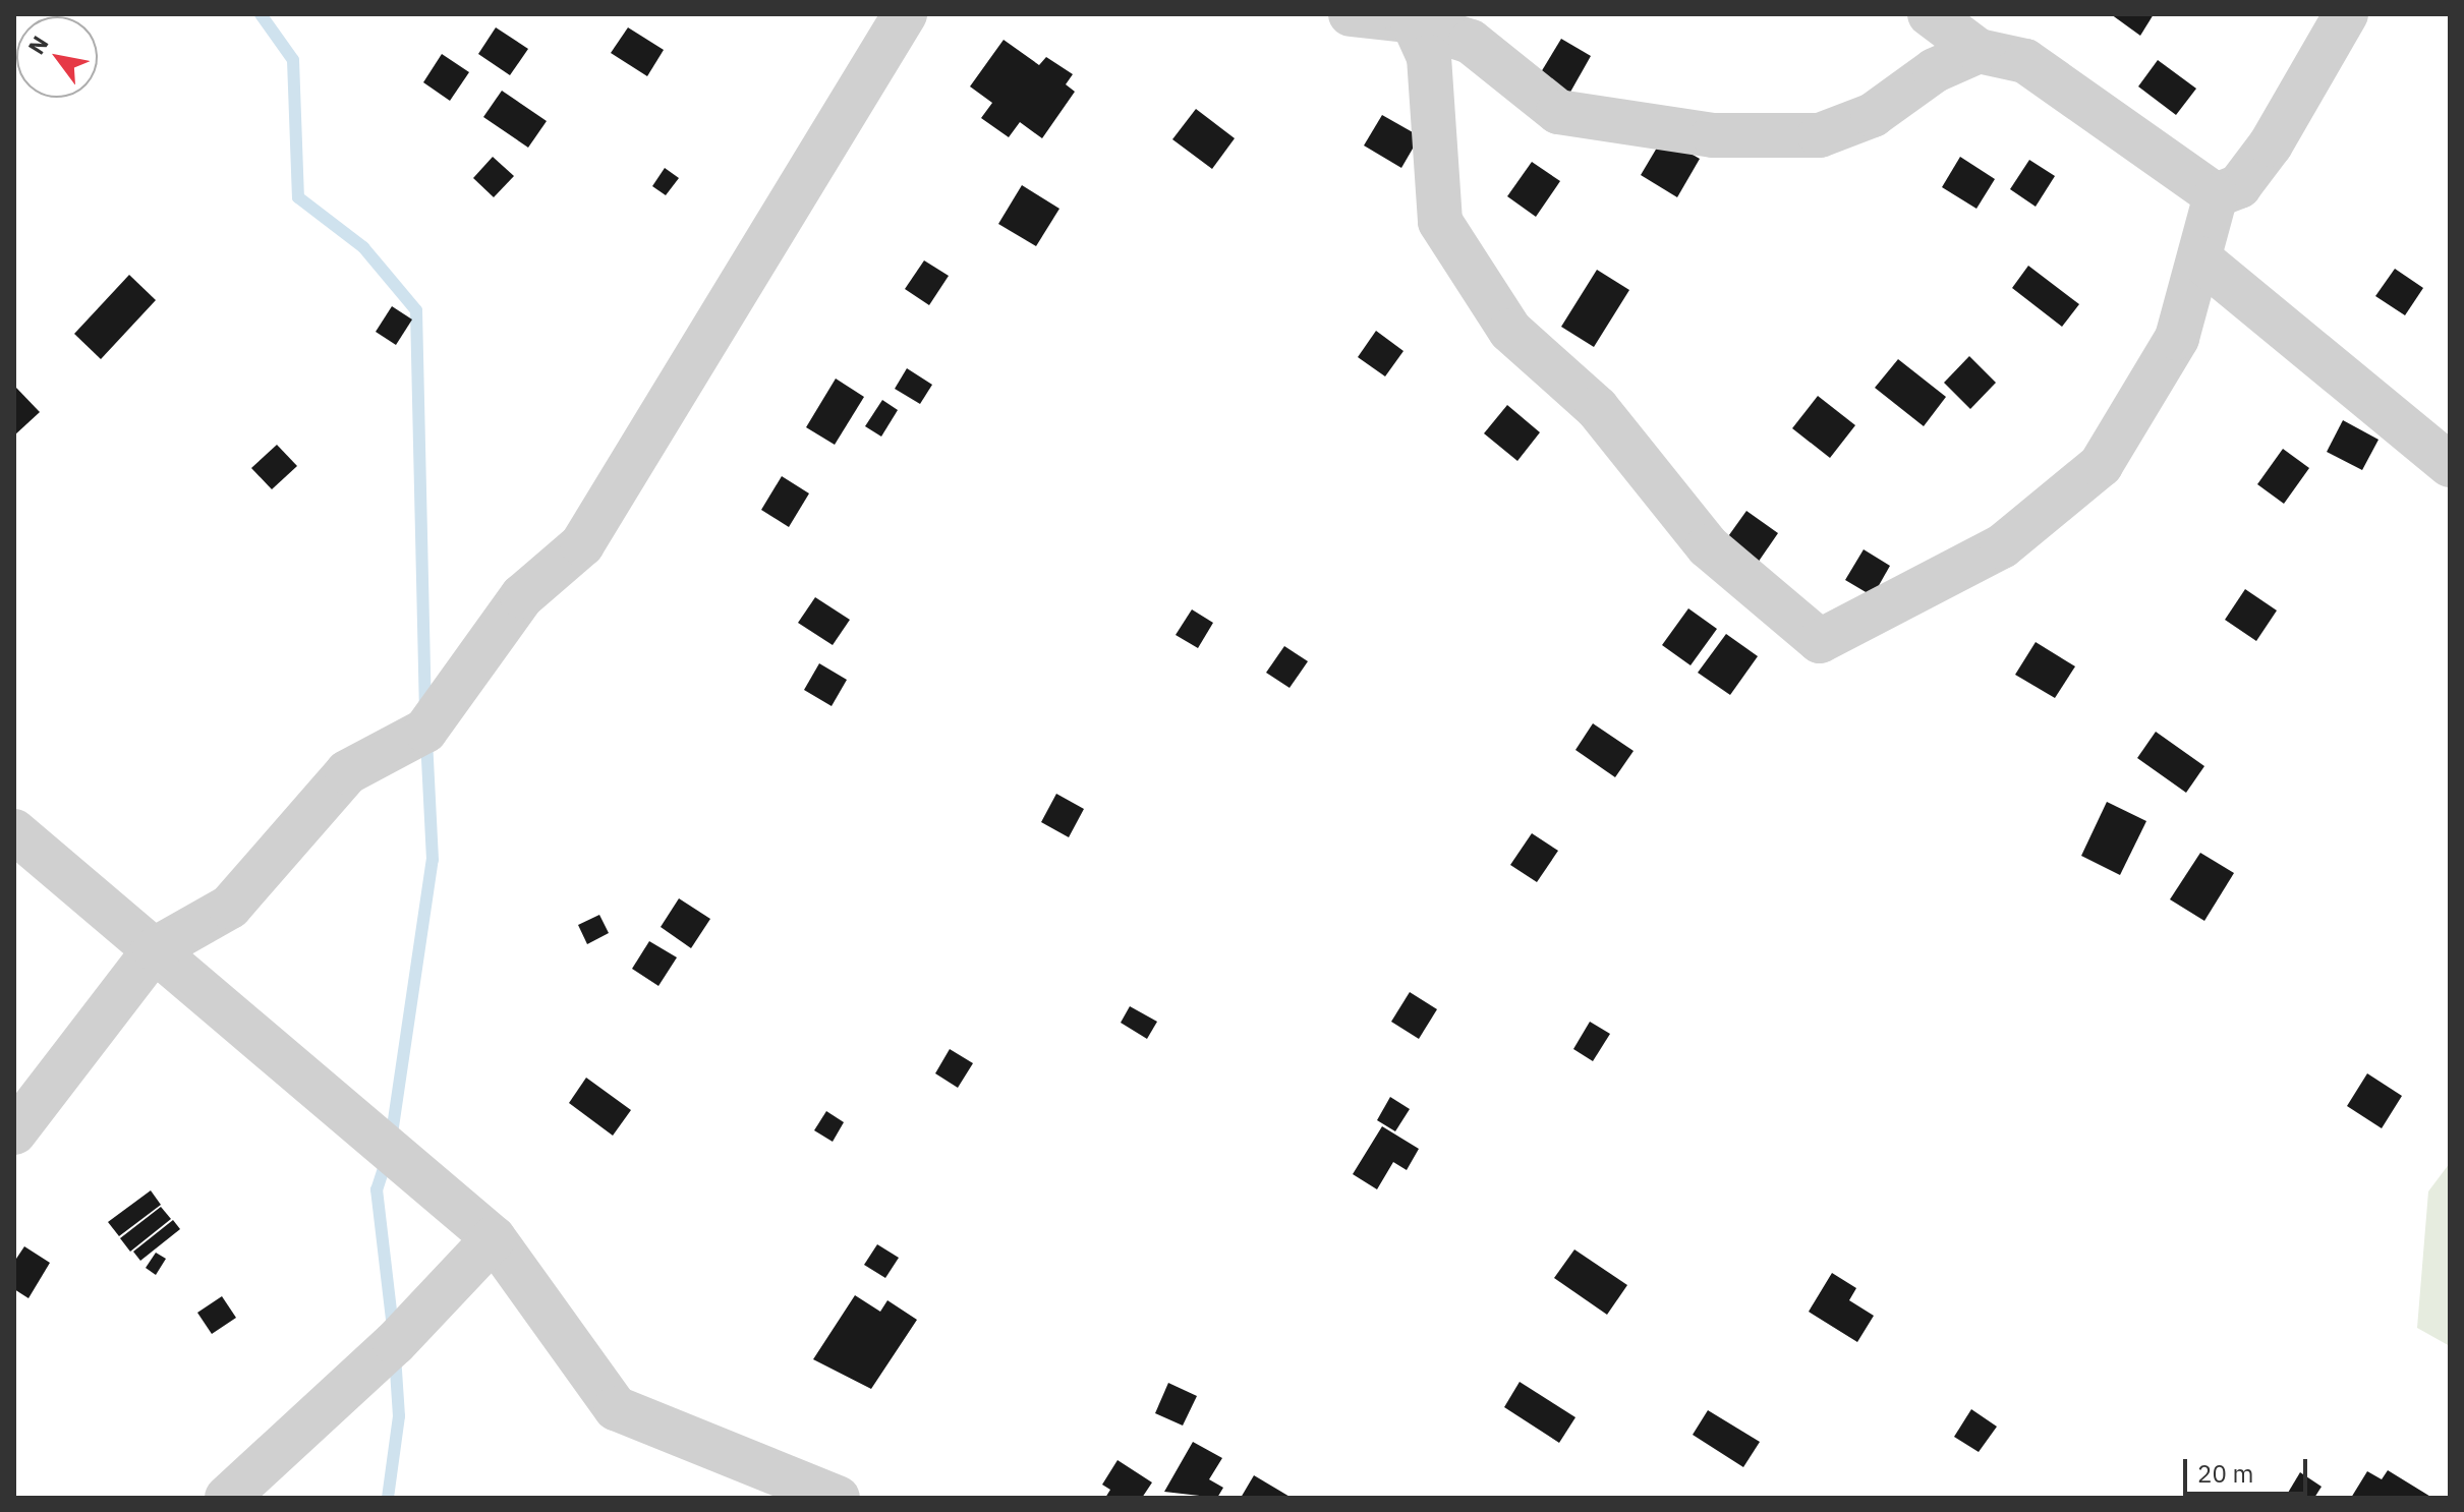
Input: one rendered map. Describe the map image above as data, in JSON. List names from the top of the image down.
{
  "scale_bar": "20 m",
  "north": "top left"
}
